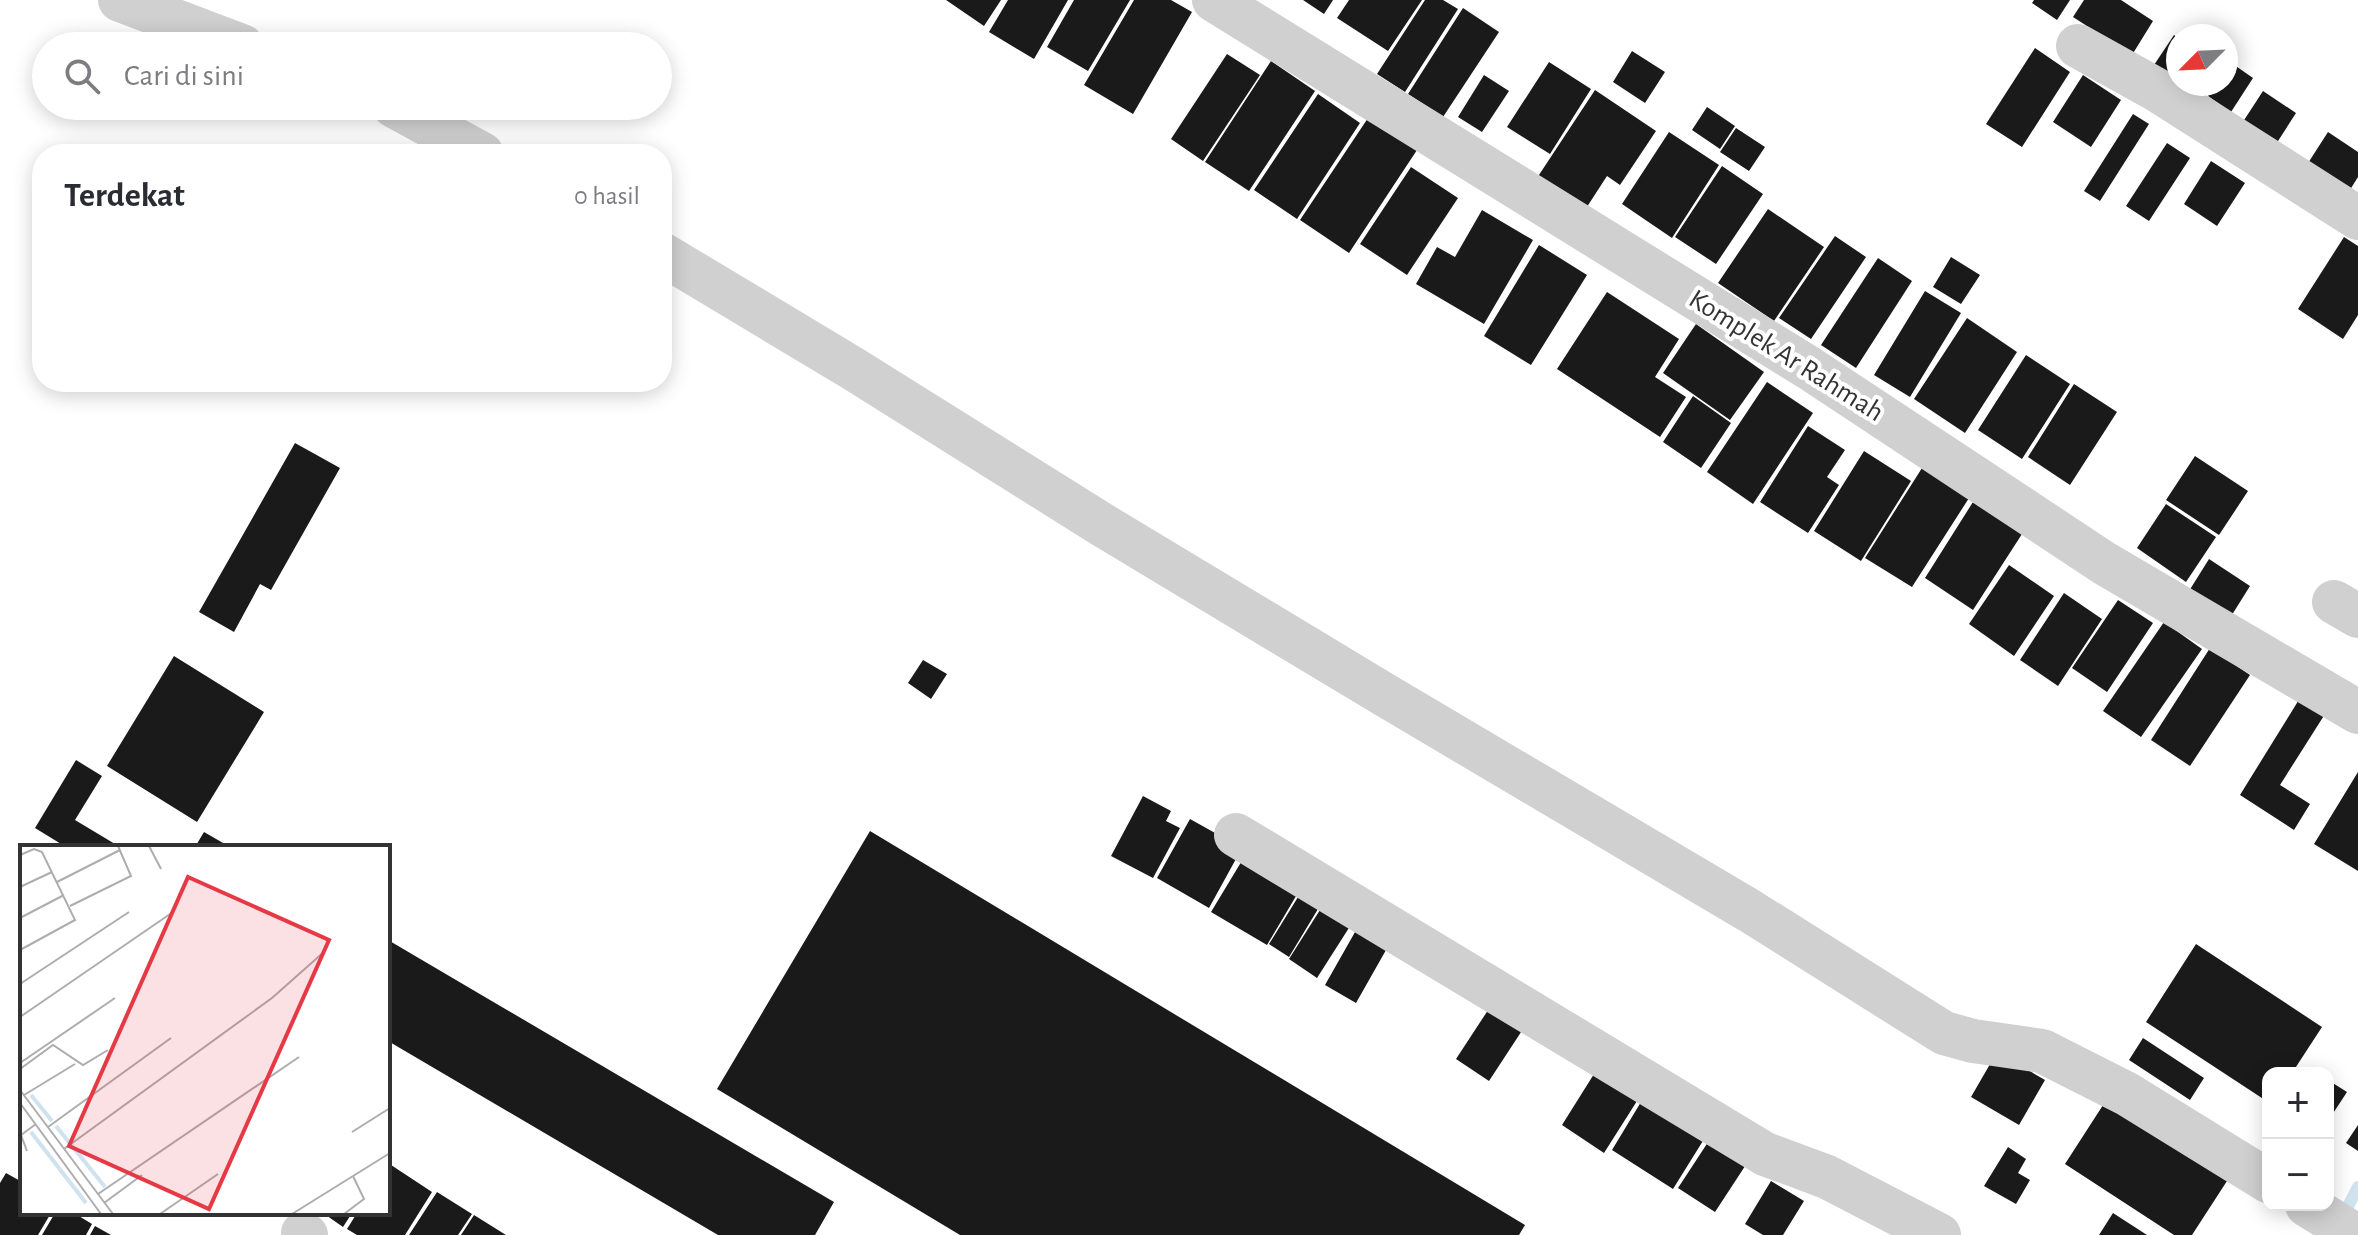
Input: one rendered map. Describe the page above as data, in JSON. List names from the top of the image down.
{
  "streets": {
    "street": ["Komplek Ar Rahmah"]
  },
  "north": "bottom left",
  "page": {
    "search": "Cari di sini",
    "heading": ["Terdekat", "0 hasil"],
    "map_buttons": ["+", "−"]
  }
}
